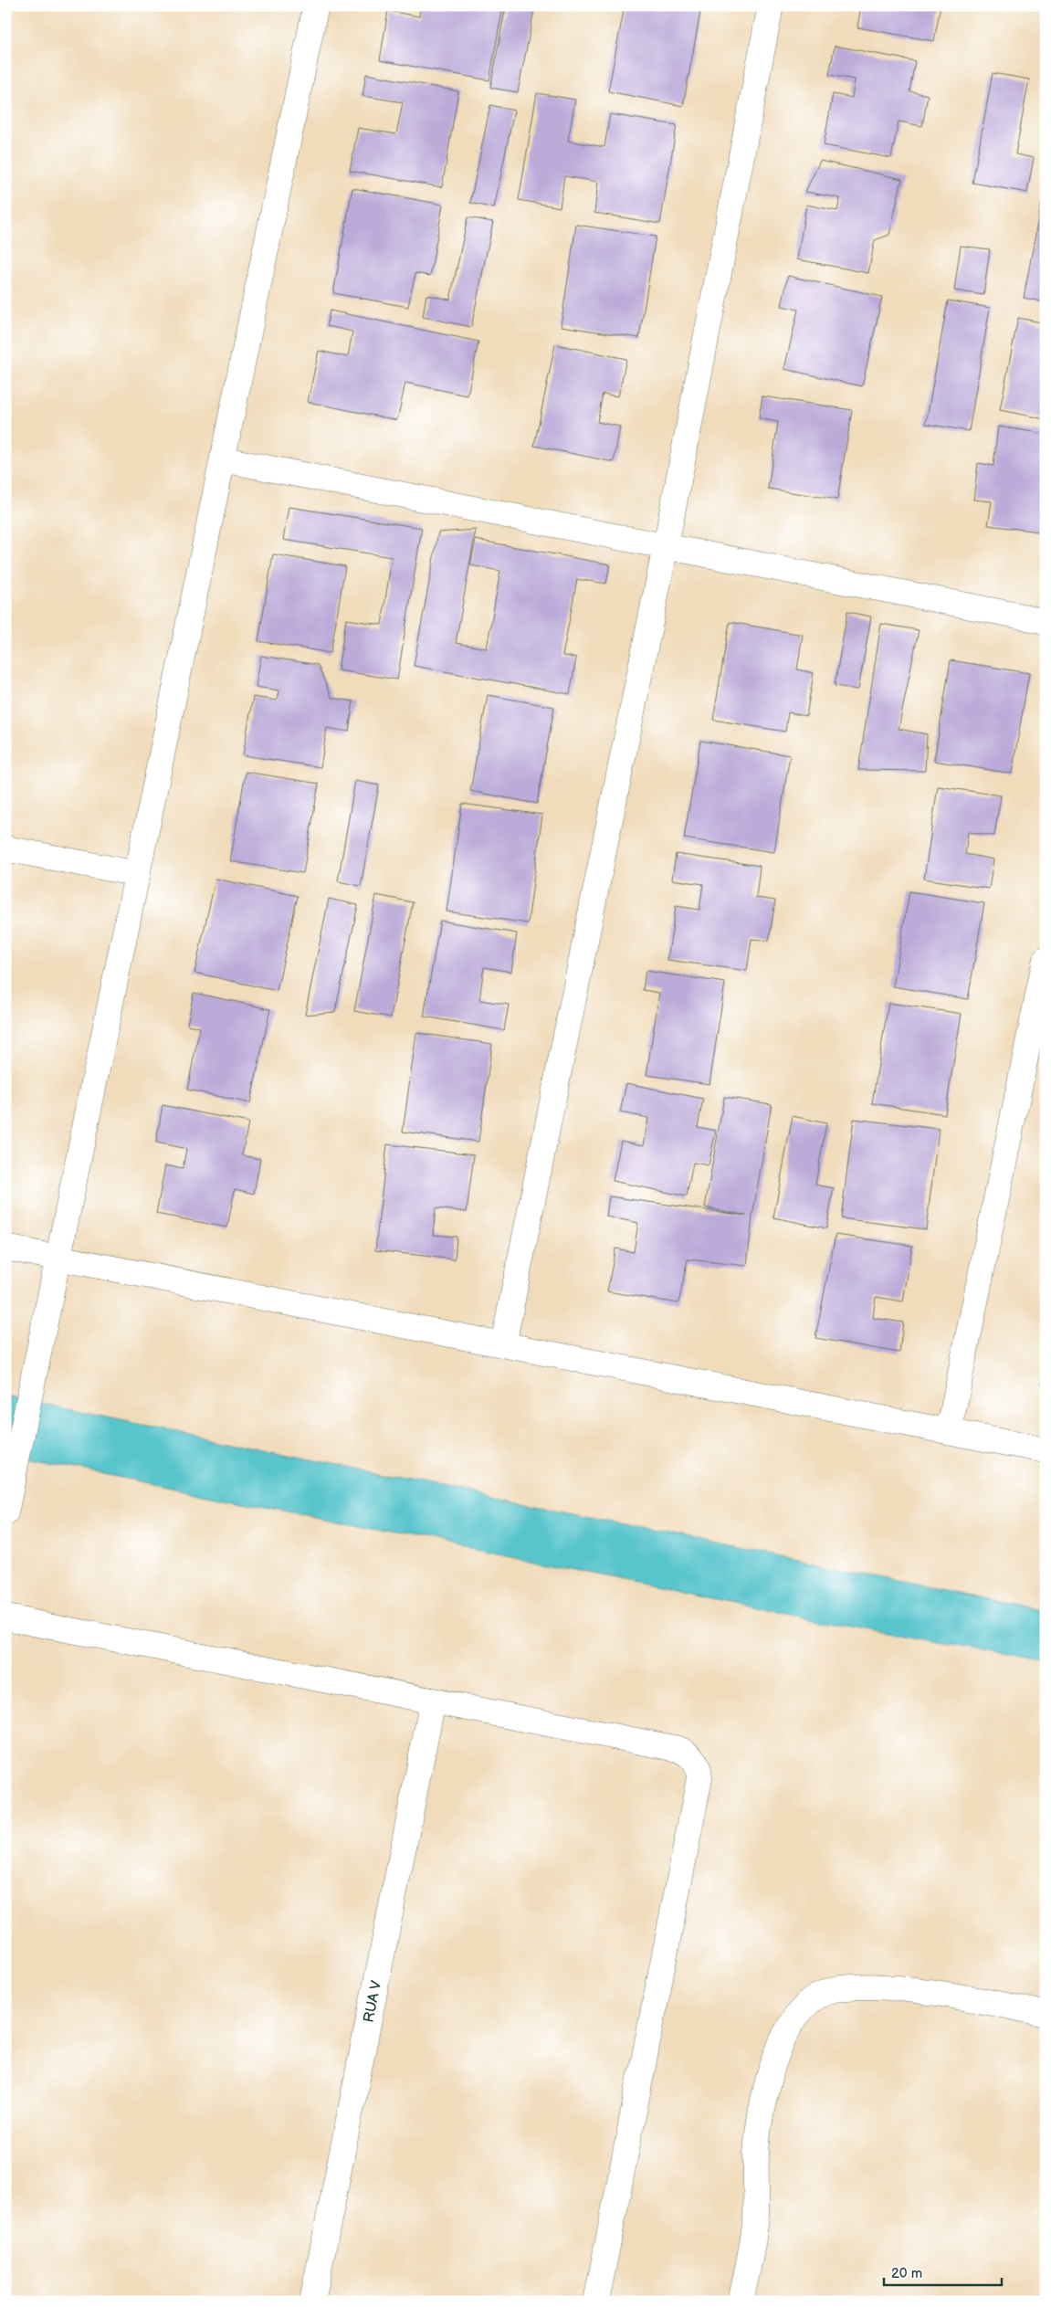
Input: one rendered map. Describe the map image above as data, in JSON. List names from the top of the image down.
{
  "streets": {
    "street": ["RUA V"]
  },
  "scale_bar": "20 m"
}
